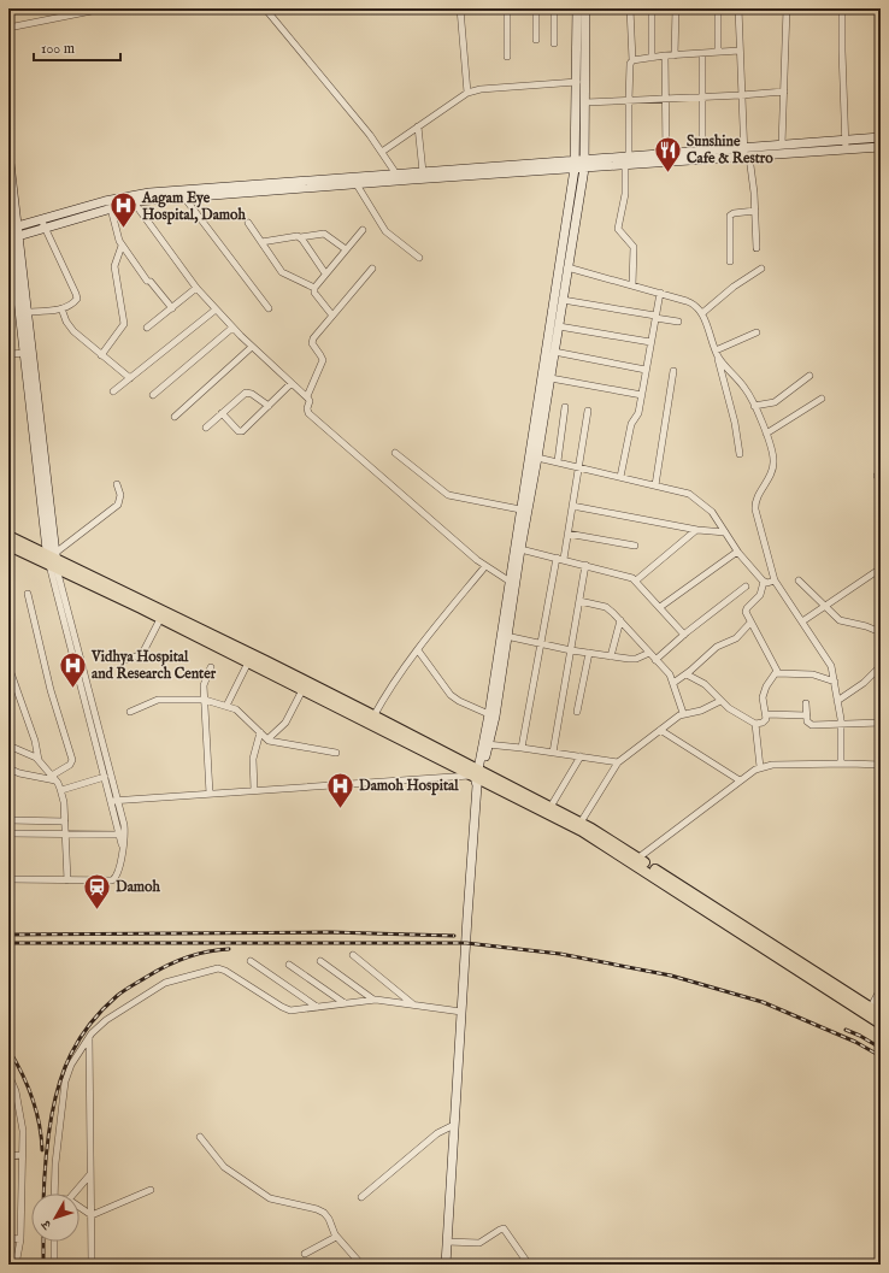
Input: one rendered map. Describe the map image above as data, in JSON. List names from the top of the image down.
{
  "places": {
    "restaurant": ["Sunshine Cafe & Restro"],
    "hospital": ["Aagam Eye Hospital, Damoh", "Vidhya Hospital and Research Center", "Damoh Hospital"],
    "station": ["Damoh"]
  },
  "scale_bar": "100 m",
  "north": "bottom left"
}
